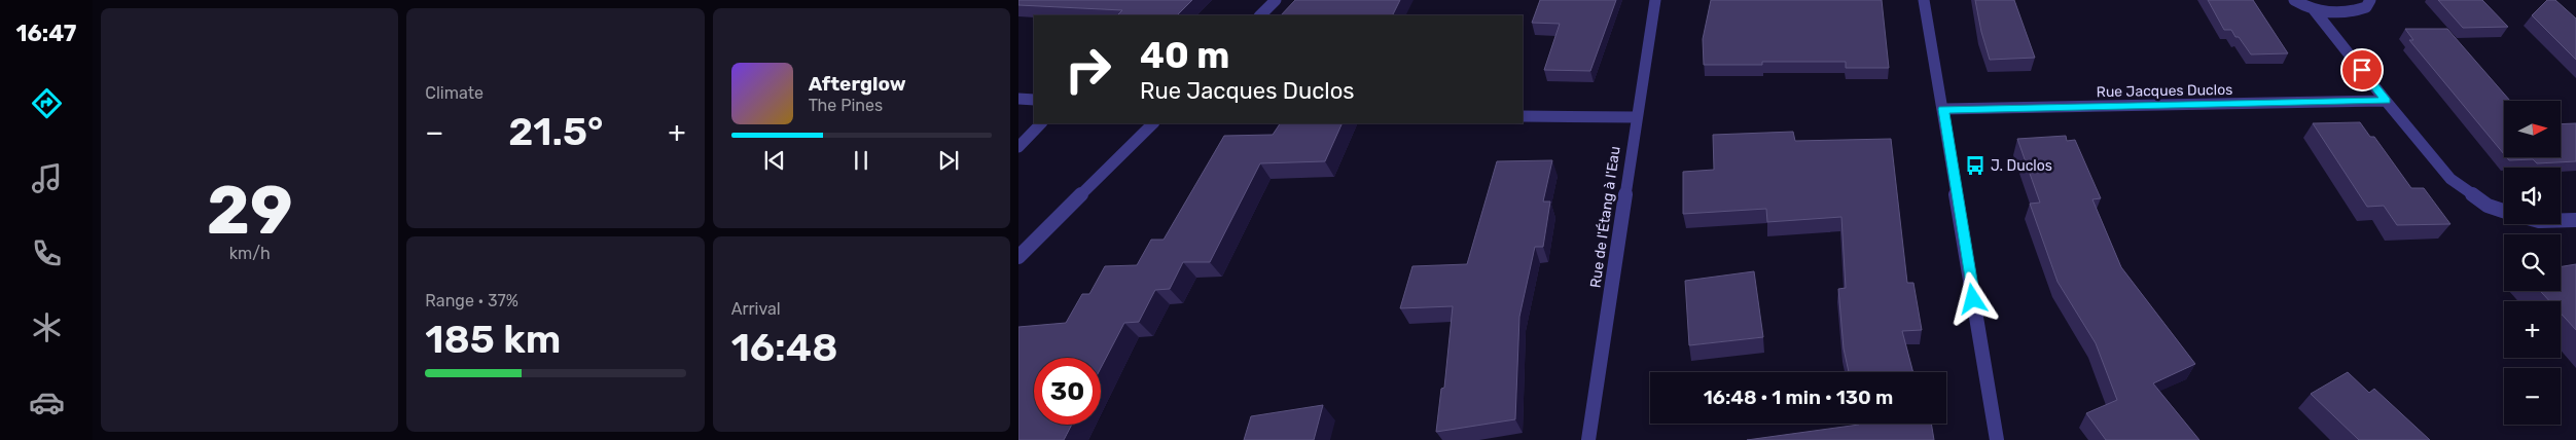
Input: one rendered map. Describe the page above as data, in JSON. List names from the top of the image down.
{
  "streets": {
    "street": ["Rue Jacques Duclos", "Rue de l'Étang à l'Eau"]
  },
  "places": {
    "bus stop": ["J. Duclos"]
  },
  "north": "right",
  "page": {
    "tabs": "16:47",
    "tile": [
      ["29", "km/h"],
      "Climate",
      ["Range · 37%", "185 km"],
      ["Arrival", "16:48"]
    ],
    "turn": ["40 m", "Rue Jacques Duclos"],
    "song": ["Afterglow", "The Pines"],
    "map_buttons": ["+", "−"],
    "heat": ["−", "21.5°", "+"],
    "limit": "30",
    "trip": "16:48 · 1 min · 130 m"
  }
}
